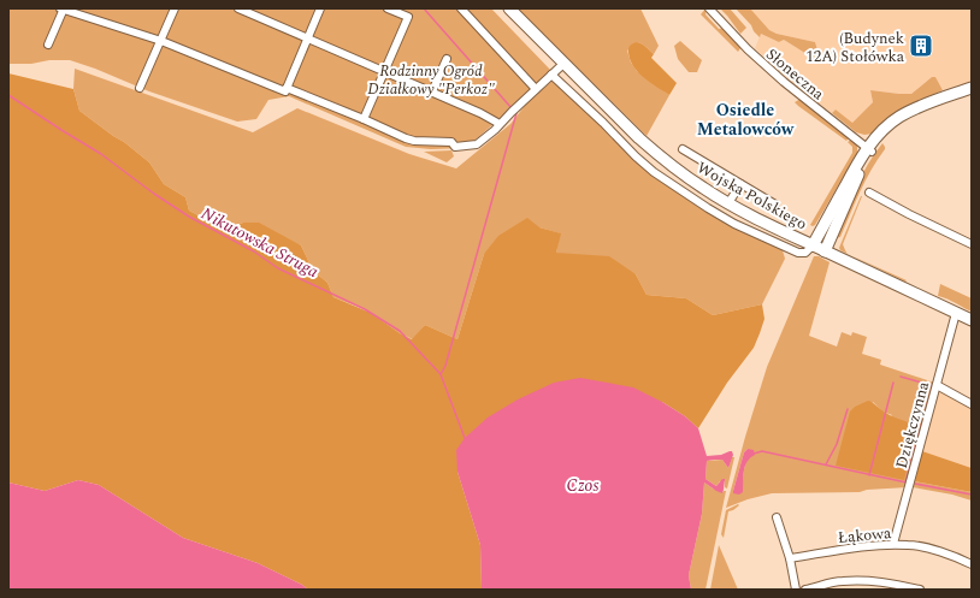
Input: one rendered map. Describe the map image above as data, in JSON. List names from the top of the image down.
{
  "streets": {
    "street": [
      "Słoneczna",
      "Wojska Polskiego",
      "Dziękczynna",
      "Łąkowa"
    ]
  },
  "crossings": [
    ["Wojska Polskiego", "Dziękczynna"],
    ["Dziękczynna", "Łąkowa"]
  ],
  "districts": ["Osiedle Metalowców"],
  "water": ["Nikutowska Struga", "Czos"],
  "parks": ["Rodzinny Ogród Działkowy \"Perkoz\""],
  "places": {
    "building": ["(Budynek 12A) Stołówka"]
  }
}
